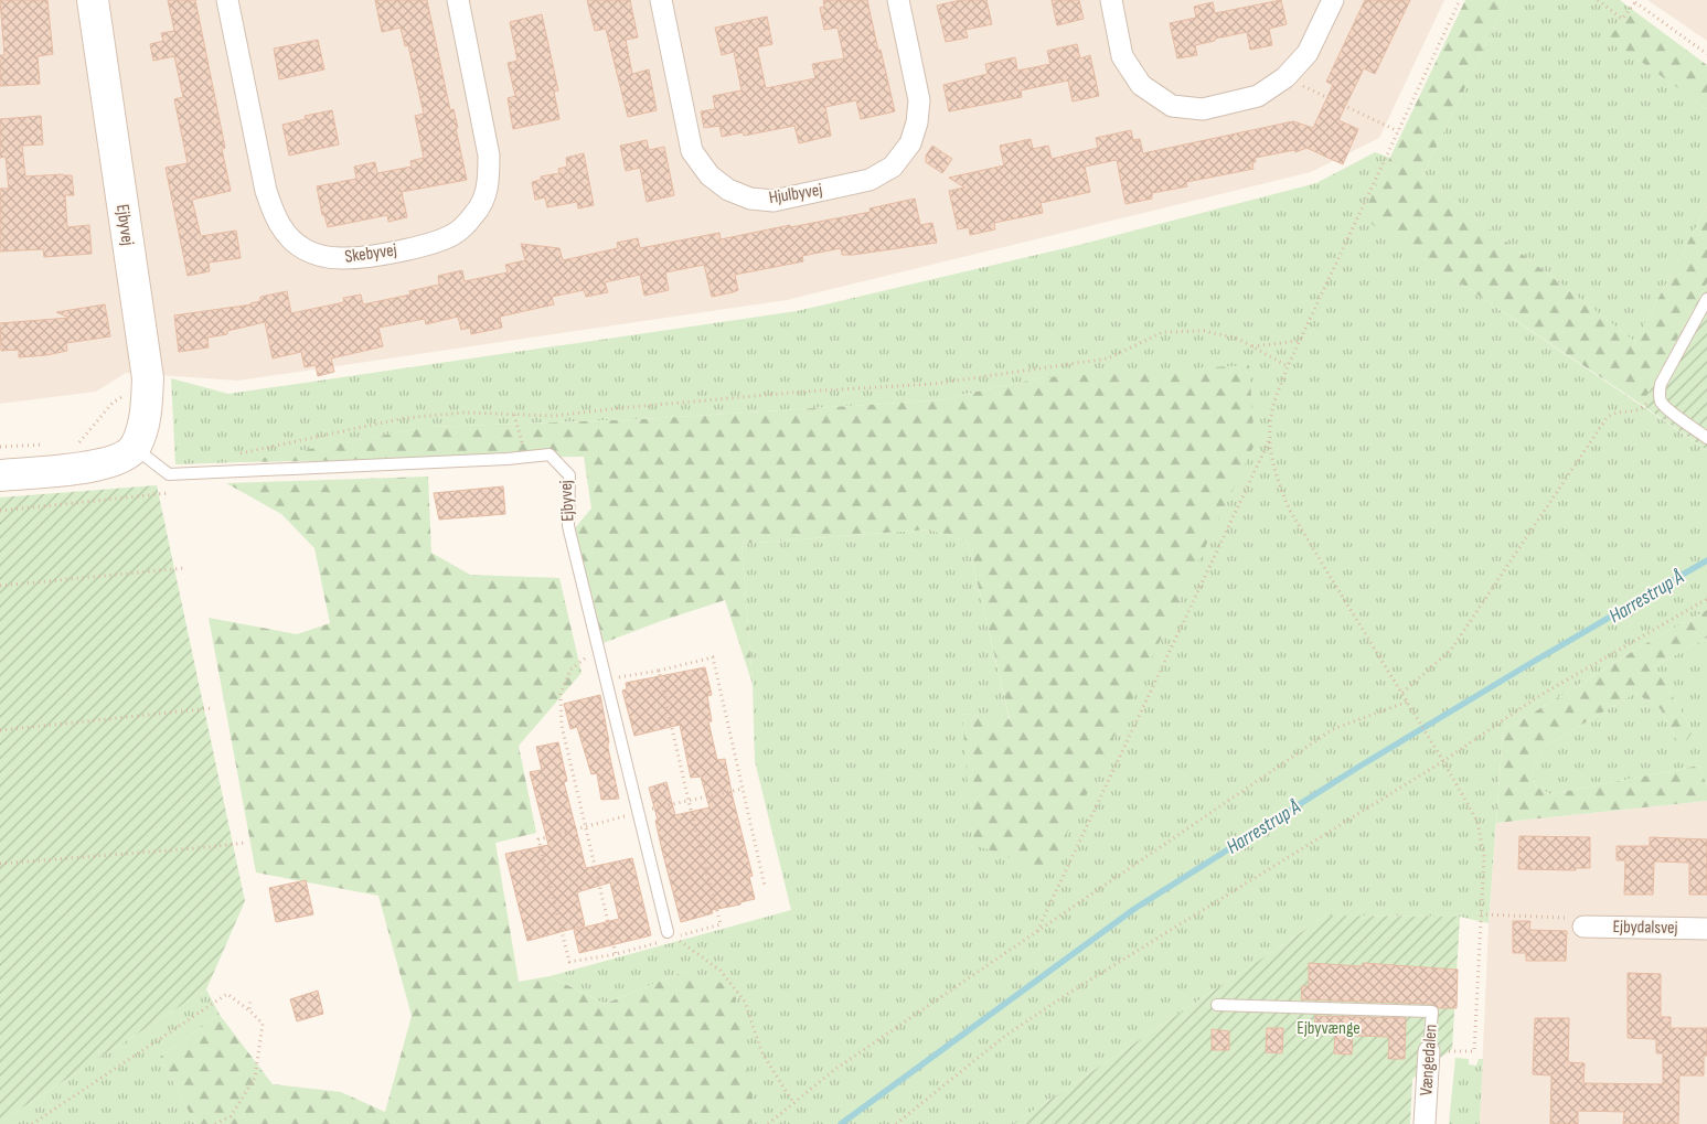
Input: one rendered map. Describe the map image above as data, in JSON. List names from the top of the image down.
{
  "streets": {
    "street": [
      "Hjulbyvej",
      "Ejbyvej",
      "Skebyvej",
      "Ejbydalsvej",
      "Vængedalen"
    ]
  },
  "water": ["Harrestrup Å"],
  "parks": ["Ejbyvænge"]
}
